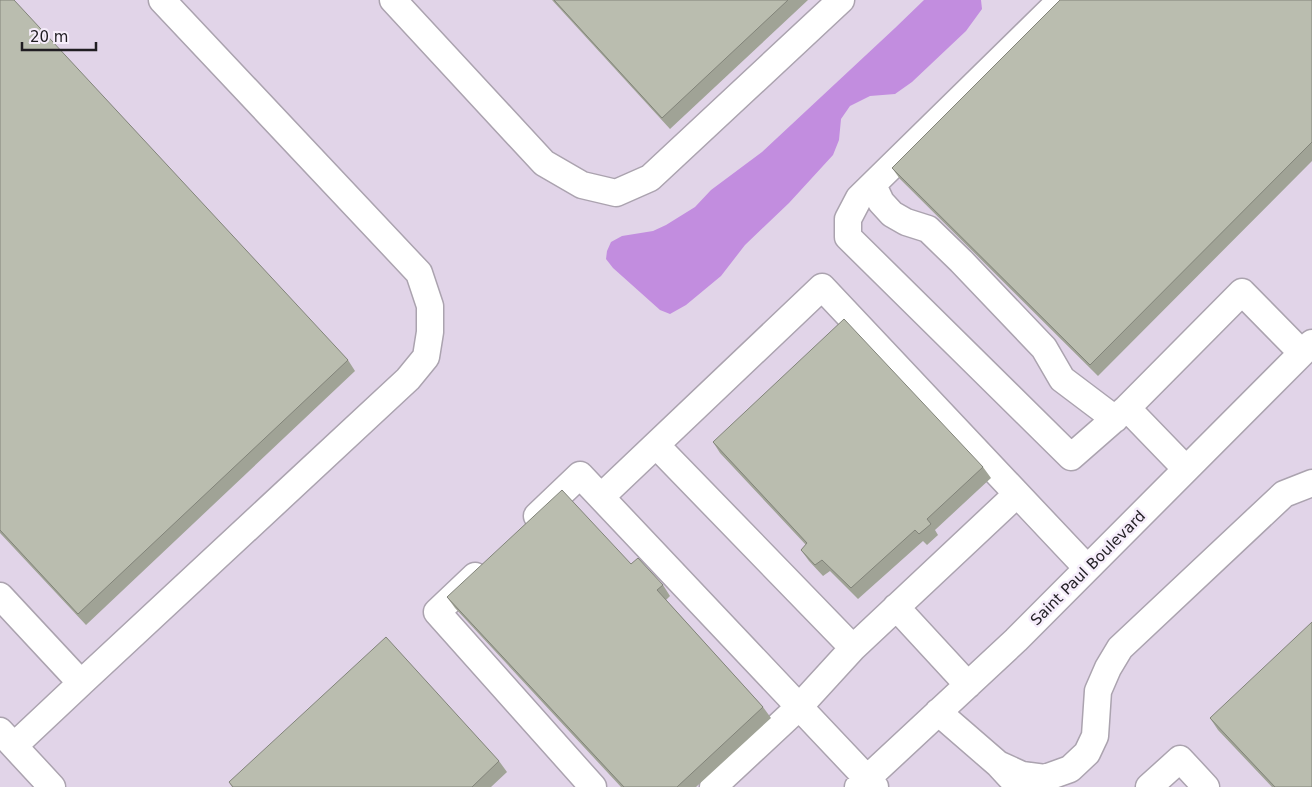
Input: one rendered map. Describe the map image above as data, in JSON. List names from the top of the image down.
{
  "streets": {
    "street": ["Saint Paul Boulevard"]
  },
  "scale_bar": "20 m"
}
